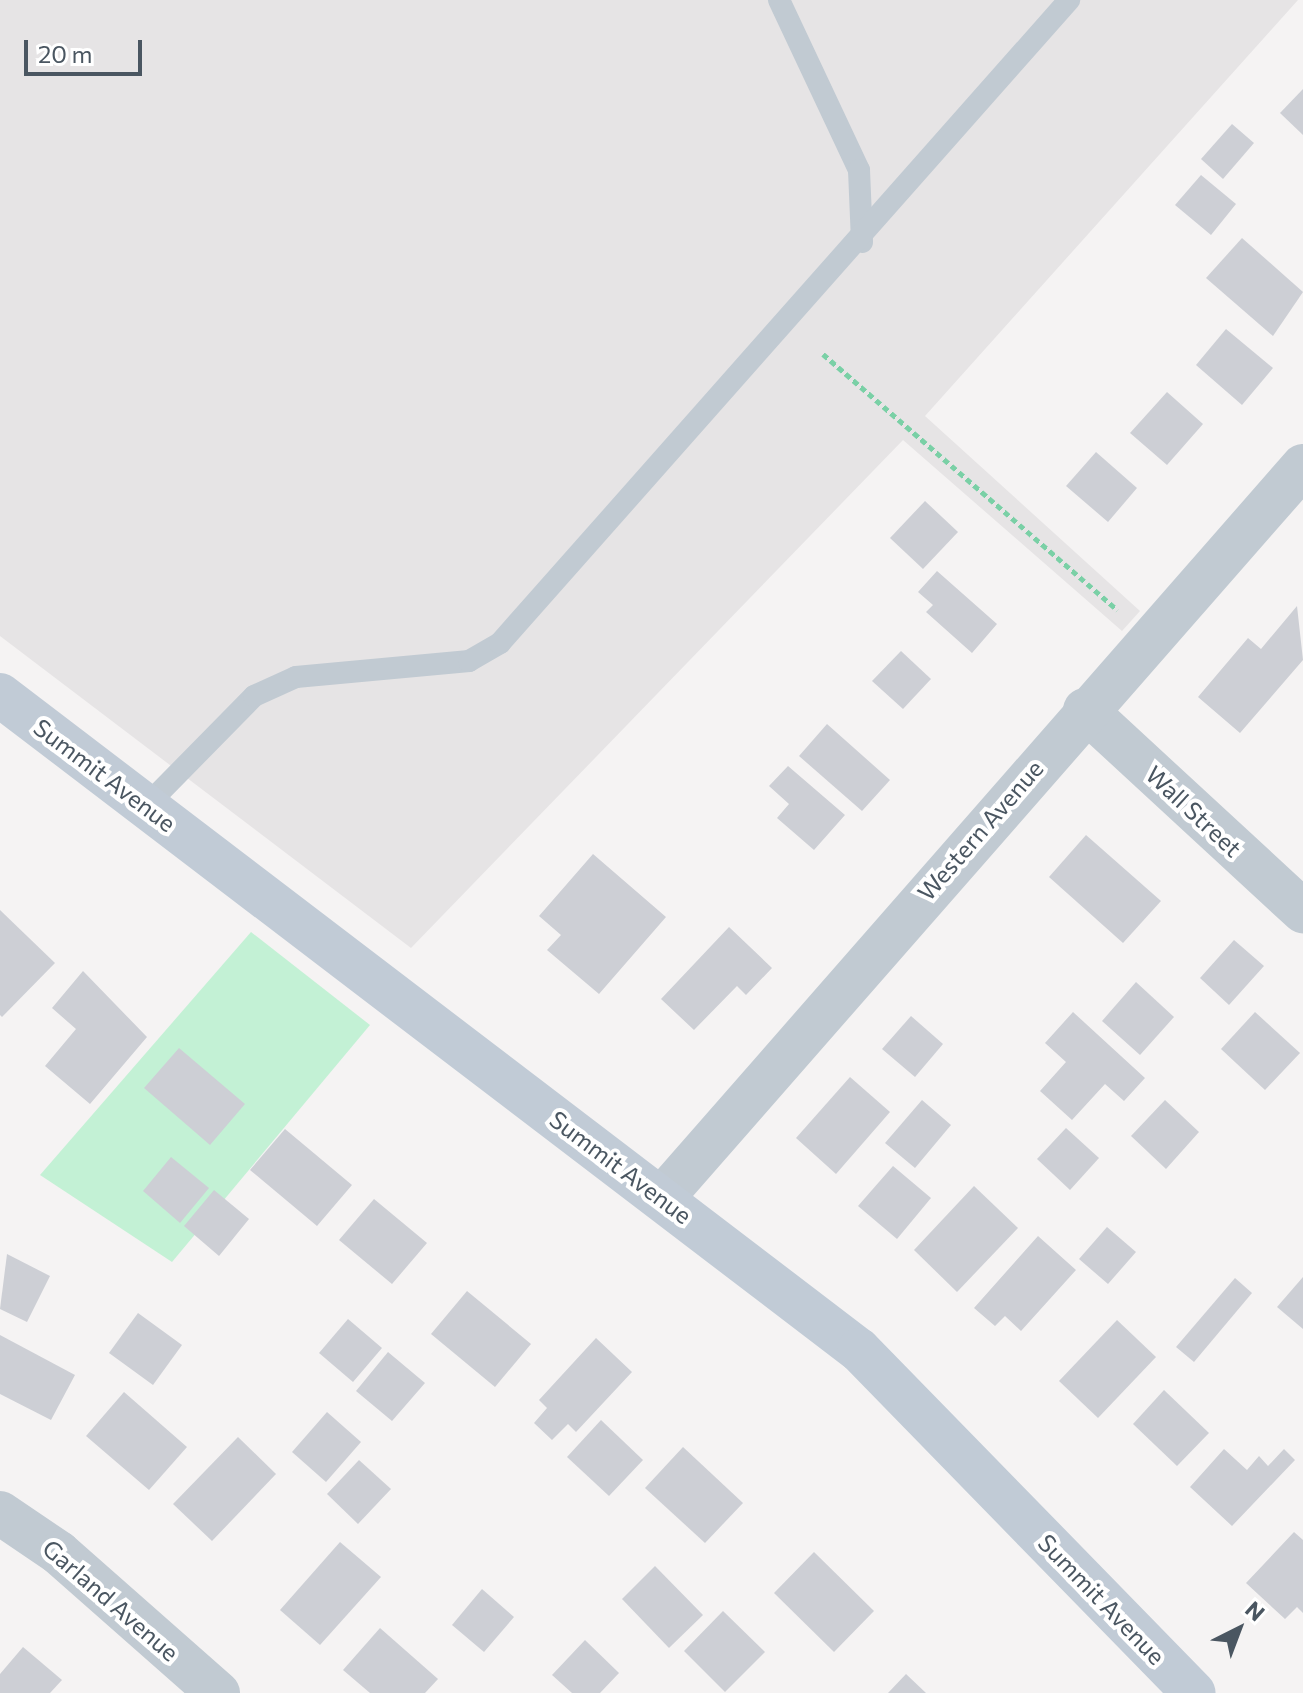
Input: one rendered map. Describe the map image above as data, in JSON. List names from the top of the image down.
{
  "streets": {
    "main road": ["Summit Avenue"],
    "street": ["Wall Street", "Western Avenue", "Garland Avenue"]
  },
  "crossings": [
    ["Summit Avenue", "Western Avenue"],
    ["Wall Street", "Western Avenue"]
  ],
  "scale_bar": "20 m",
  "north": "top right"
}
